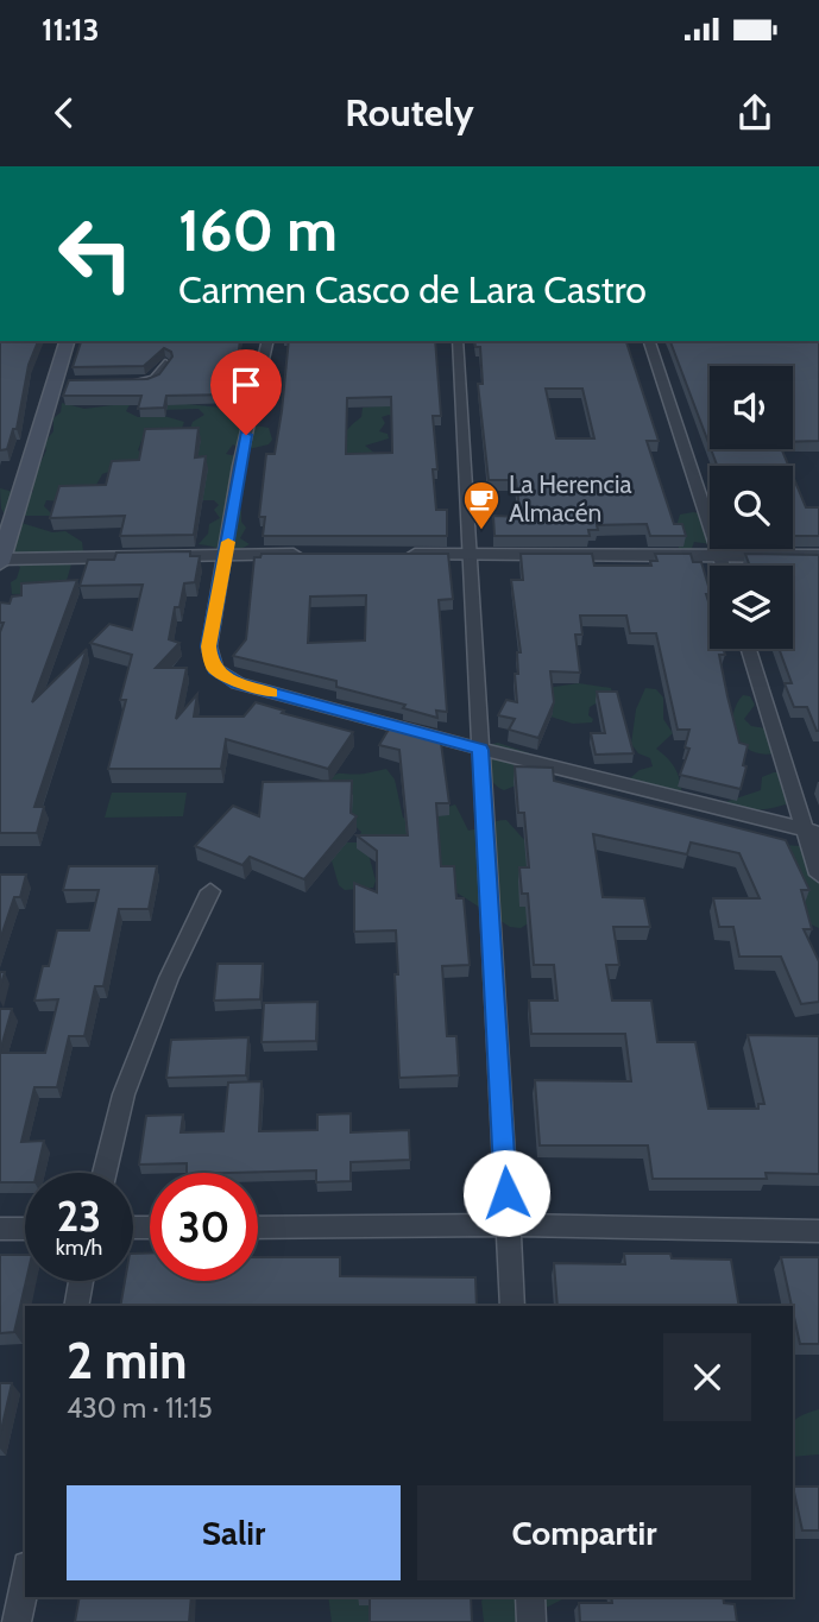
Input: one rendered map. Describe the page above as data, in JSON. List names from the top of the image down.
{
  "places": {
    "cafe": ["La Herencia Almacén"]
  },
  "page": {
    "status": "11:13",
    "header": "Routely",
    "turn": ["160 m", "Carmen Casco de Lara Castro"],
    "speed": "23 km/h",
    "limit": "30",
    "heading": ["2 min", "430 m · 11:15"],
    "buttons": ["Salir", "Compartir"]
  }
}
